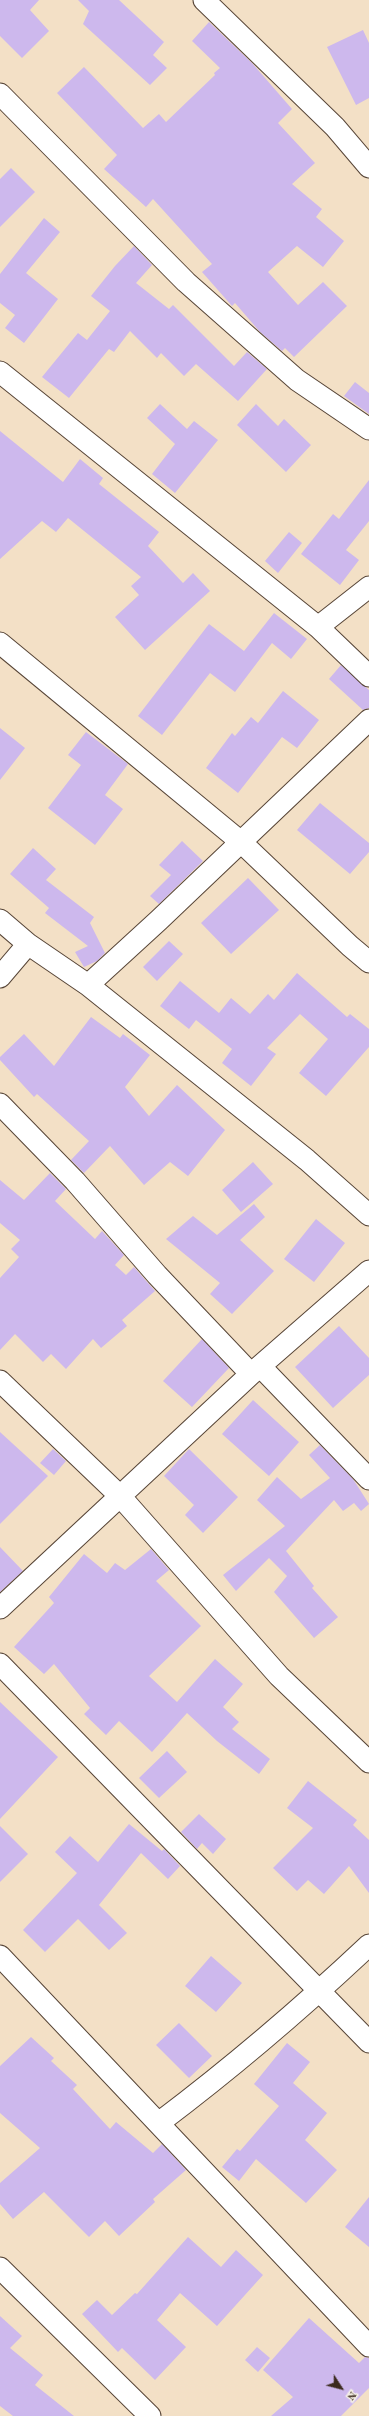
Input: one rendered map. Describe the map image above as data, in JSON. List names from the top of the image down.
{
  "north": "bottom right"
}
